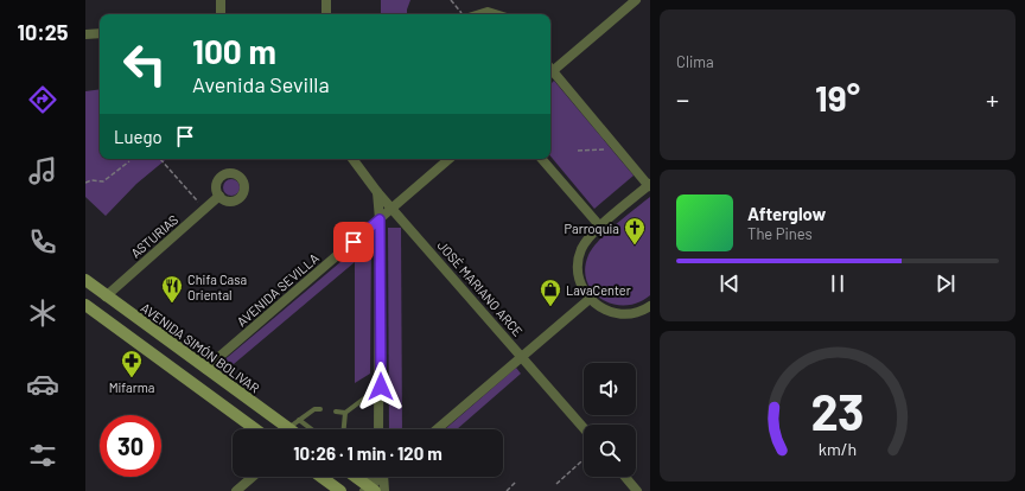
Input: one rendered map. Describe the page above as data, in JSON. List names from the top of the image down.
{
  "streets": {
    "main road": ["AVENIDA SIMÓN BOLIVAR"],
    "street": ["ASTURIAS", "JOSÉ MARIANO ARCE", "AVENIDA SEVILLA"]
  },
  "crossings": [
    ["ASTURIAS", "AVENIDA SIMÓN BOLIVAR"],
    ["JOSÉ MARIANO ARCE", "AVENIDA SEVILLA"],
    ["AVENIDA SEVILLA", "AVENIDA SIMÓN BOLIVAR"]
  ],
  "places": {
    "church": ["Parroquia"],
    "restaurant": ["Chifa Casa Oriental"],
    "shop": ["LavaCenter"],
    "pharmacy": ["Mifarma"]
  },
  "page": {
    "tabs": "10:25",
    "tile": "Clima",
    "turn": ["100 m", "Avenida Sevilla"],
    "heat": ["−", "19°", "+"],
    "then": "Luego",
    "song": ["Afterglow", "The Pines"],
    "limit": "30",
    "trip": "10:26 · 1 min · 120 m",
    "gauge": ["23", "km/h"]
  }
}
